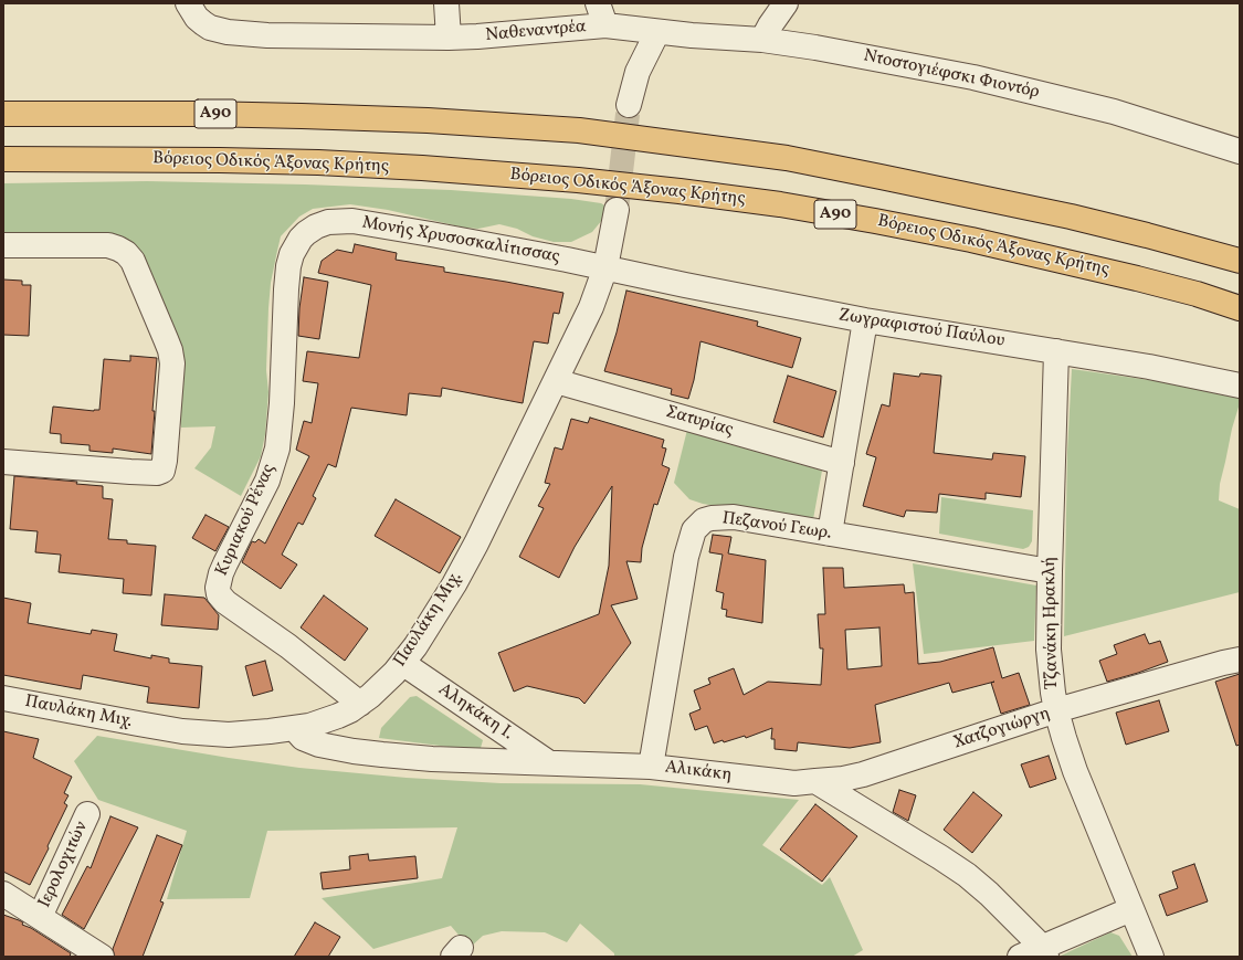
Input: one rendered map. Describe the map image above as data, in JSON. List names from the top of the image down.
{
  "streets": {
    "highway": ["Α90", "Βόρειος Οδικός Άξονας Κρήτης"],
    "street": [
      "Ναθεναντρέα",
      "Ντοστογιέφσκι Φιοντόρ",
      "Μονής Χρυσοσκαλίτισσας",
      "Ζωγραφιστού Παύλου",
      "Σατυρίας",
      "Κυριακού Ρένας",
      "Πεζανού Γεωρ.",
      "Παυλάκη Μιχ.",
      "Τζανάκη Ηρακλή",
      "Αληκάκη Ι.",
      "Χατζογιώργη",
      "Αλικάκη",
      "Ιερολοχιτών"
    ]
  },
  "crossings": [
    ["Ναθεναντρέα", "Ντοστογιέφσκι Φιοντόρ"],
    ["Μονής Χρυσοσκαλίτισσας", "Ζωγραφιστού Παύλου"],
    ["Μονής Χρυσοσκαλίτισσας", "Κυριακού Ρένας"],
    ["Μονής Χρυσοσκαλίτισσας", "Παυλάκη Μιχ."],
    ["Ζωγραφιστού Παύλου", "Παυλάκη Μιχ."],
    ["Ζωγραφιστού Παύλου", "Τζανάκη Ηρακλή"],
    ["Σατυρίας", "Παυλάκη Μιχ."],
    ["Κυριακού Ρένας", "Παυλάκη Μιχ."],
    ["Πεζανού Γεωρ.", "Τζανάκη Ηρακλή"],
    ["Πεζανού Γεωρ.", "Αλικάκη"],
    ["Παυλάκη Μιχ.", "Αληκάκη Ι."],
    ["Παυλάκη Μιχ.", "Αλικάκη"],
    ["Τζανάκη Ηρακλή", "Χατζογιώργη"],
    ["Αληκάκη Ι.", "Αλικάκη"],
    ["Χατζογιώργη", "Αλικάκη"]
  ]
}
